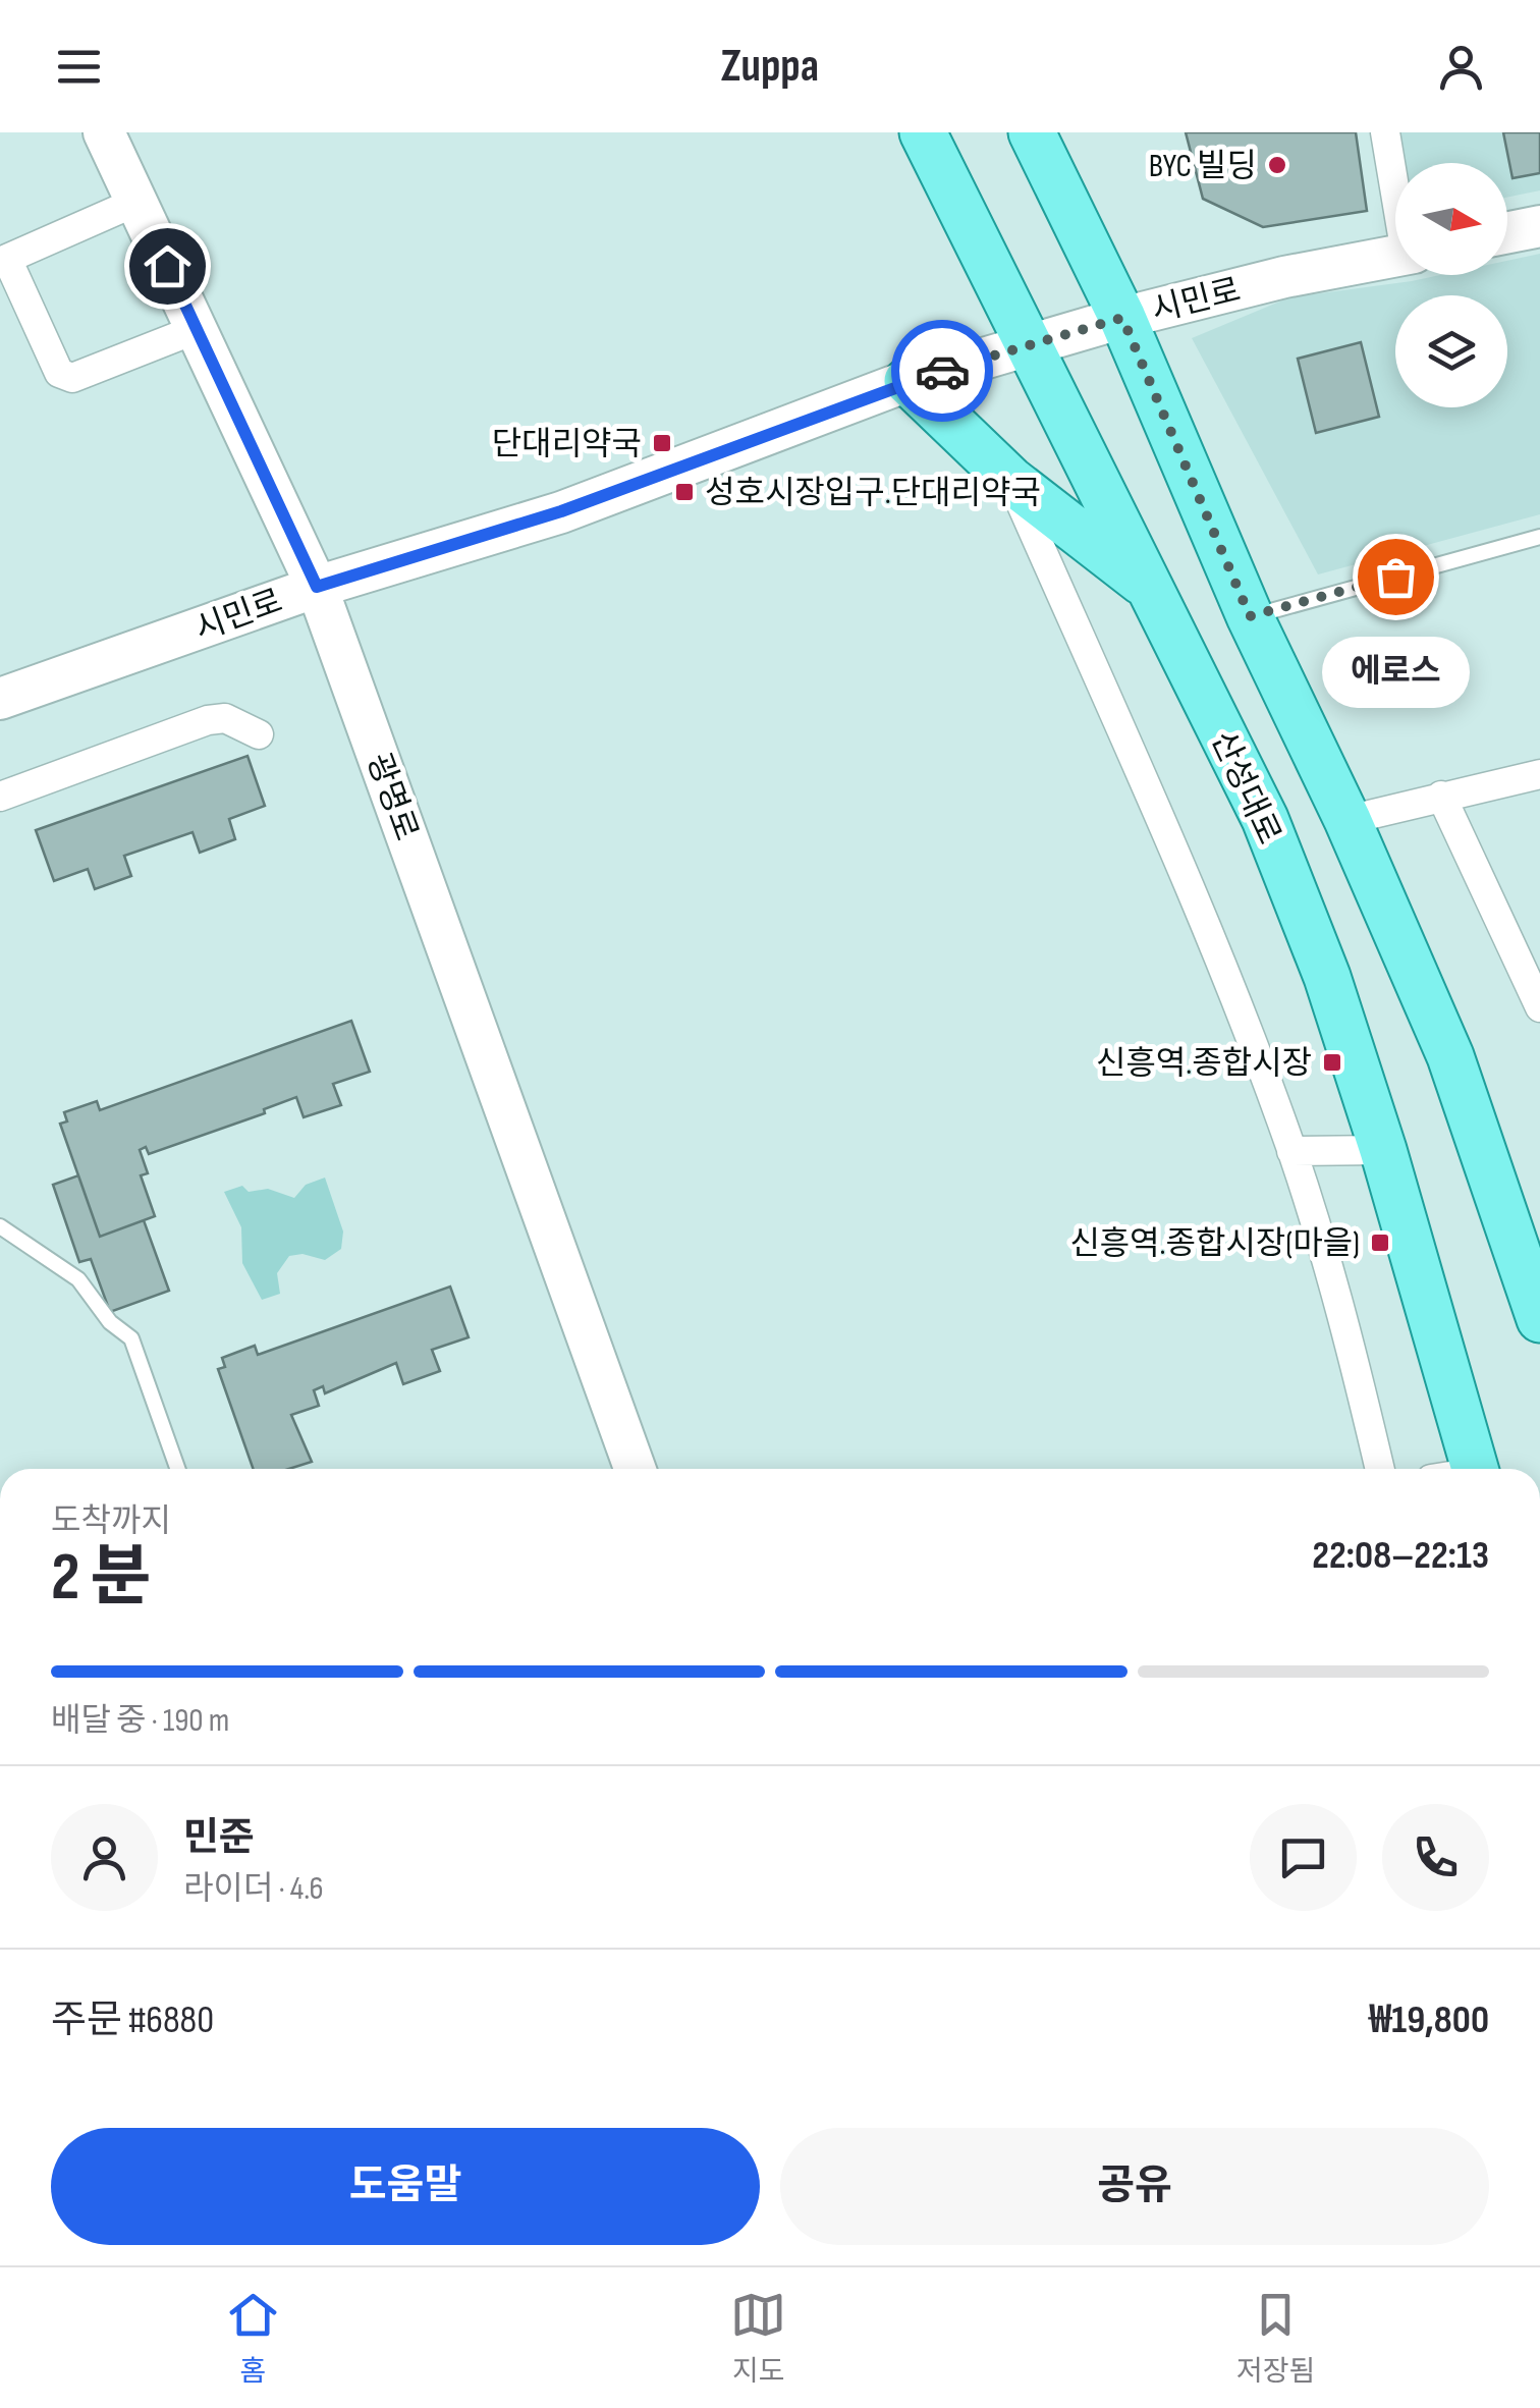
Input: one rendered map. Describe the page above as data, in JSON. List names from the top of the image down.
{
  "streets": {
    "main road": ["시민로", "산성대로", "광명로"]
  },
  "crossings": [
    ["시민로", "산성대로"],
    ["시민로", "광명로"]
  ],
  "places": {
    "other": ["BYC 빌딩", "에로스"],
    "transit": [
      "단대리약국",
      "성호시장입구.단대리약국",
      "신흥역.종합시장",
      "신흥역.종합시장(마을)"
    ]
  },
  "north": "right",
  "page": {
    "header": "Zuppa",
    "bubble": "에로스",
    "heading": ["2 분", "도착까지", "22:08–22:13"],
    "panel": [
      "민준",
      "라이더 · 4.6",
      "주문 #6880",
      "₩19,800"
    ],
    "bar": "배달 중 · 190 m",
    "buttons": ["도움말", "공유"],
    "tabs": ["홈", "지도", "저장됨"]
  }
}
